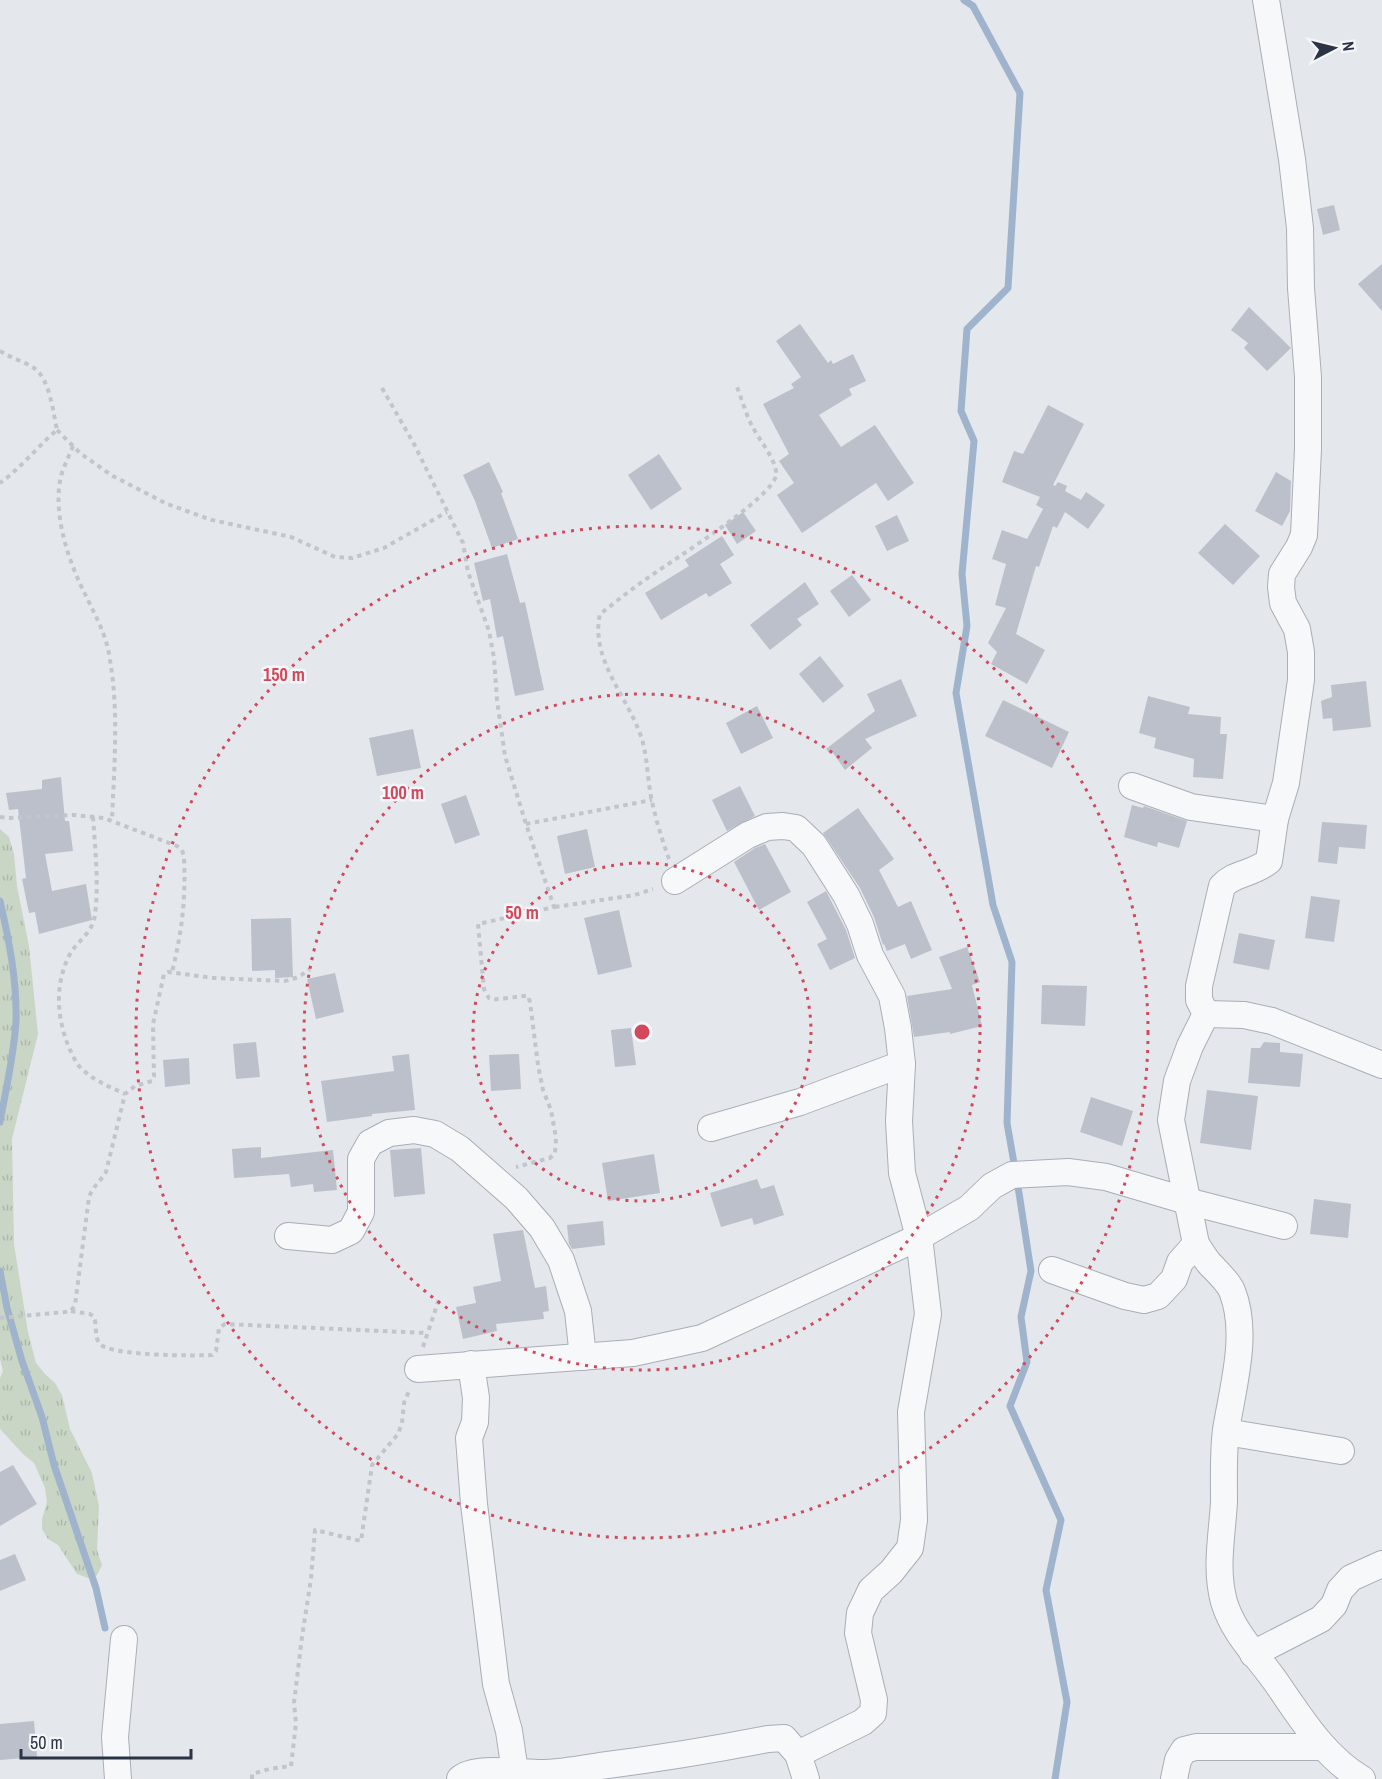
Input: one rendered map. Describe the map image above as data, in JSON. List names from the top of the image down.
{
  "scale_bar": "50 m",
  "north": "right",
  "rings": ["150 m", "100 m", "50 m"]
}
